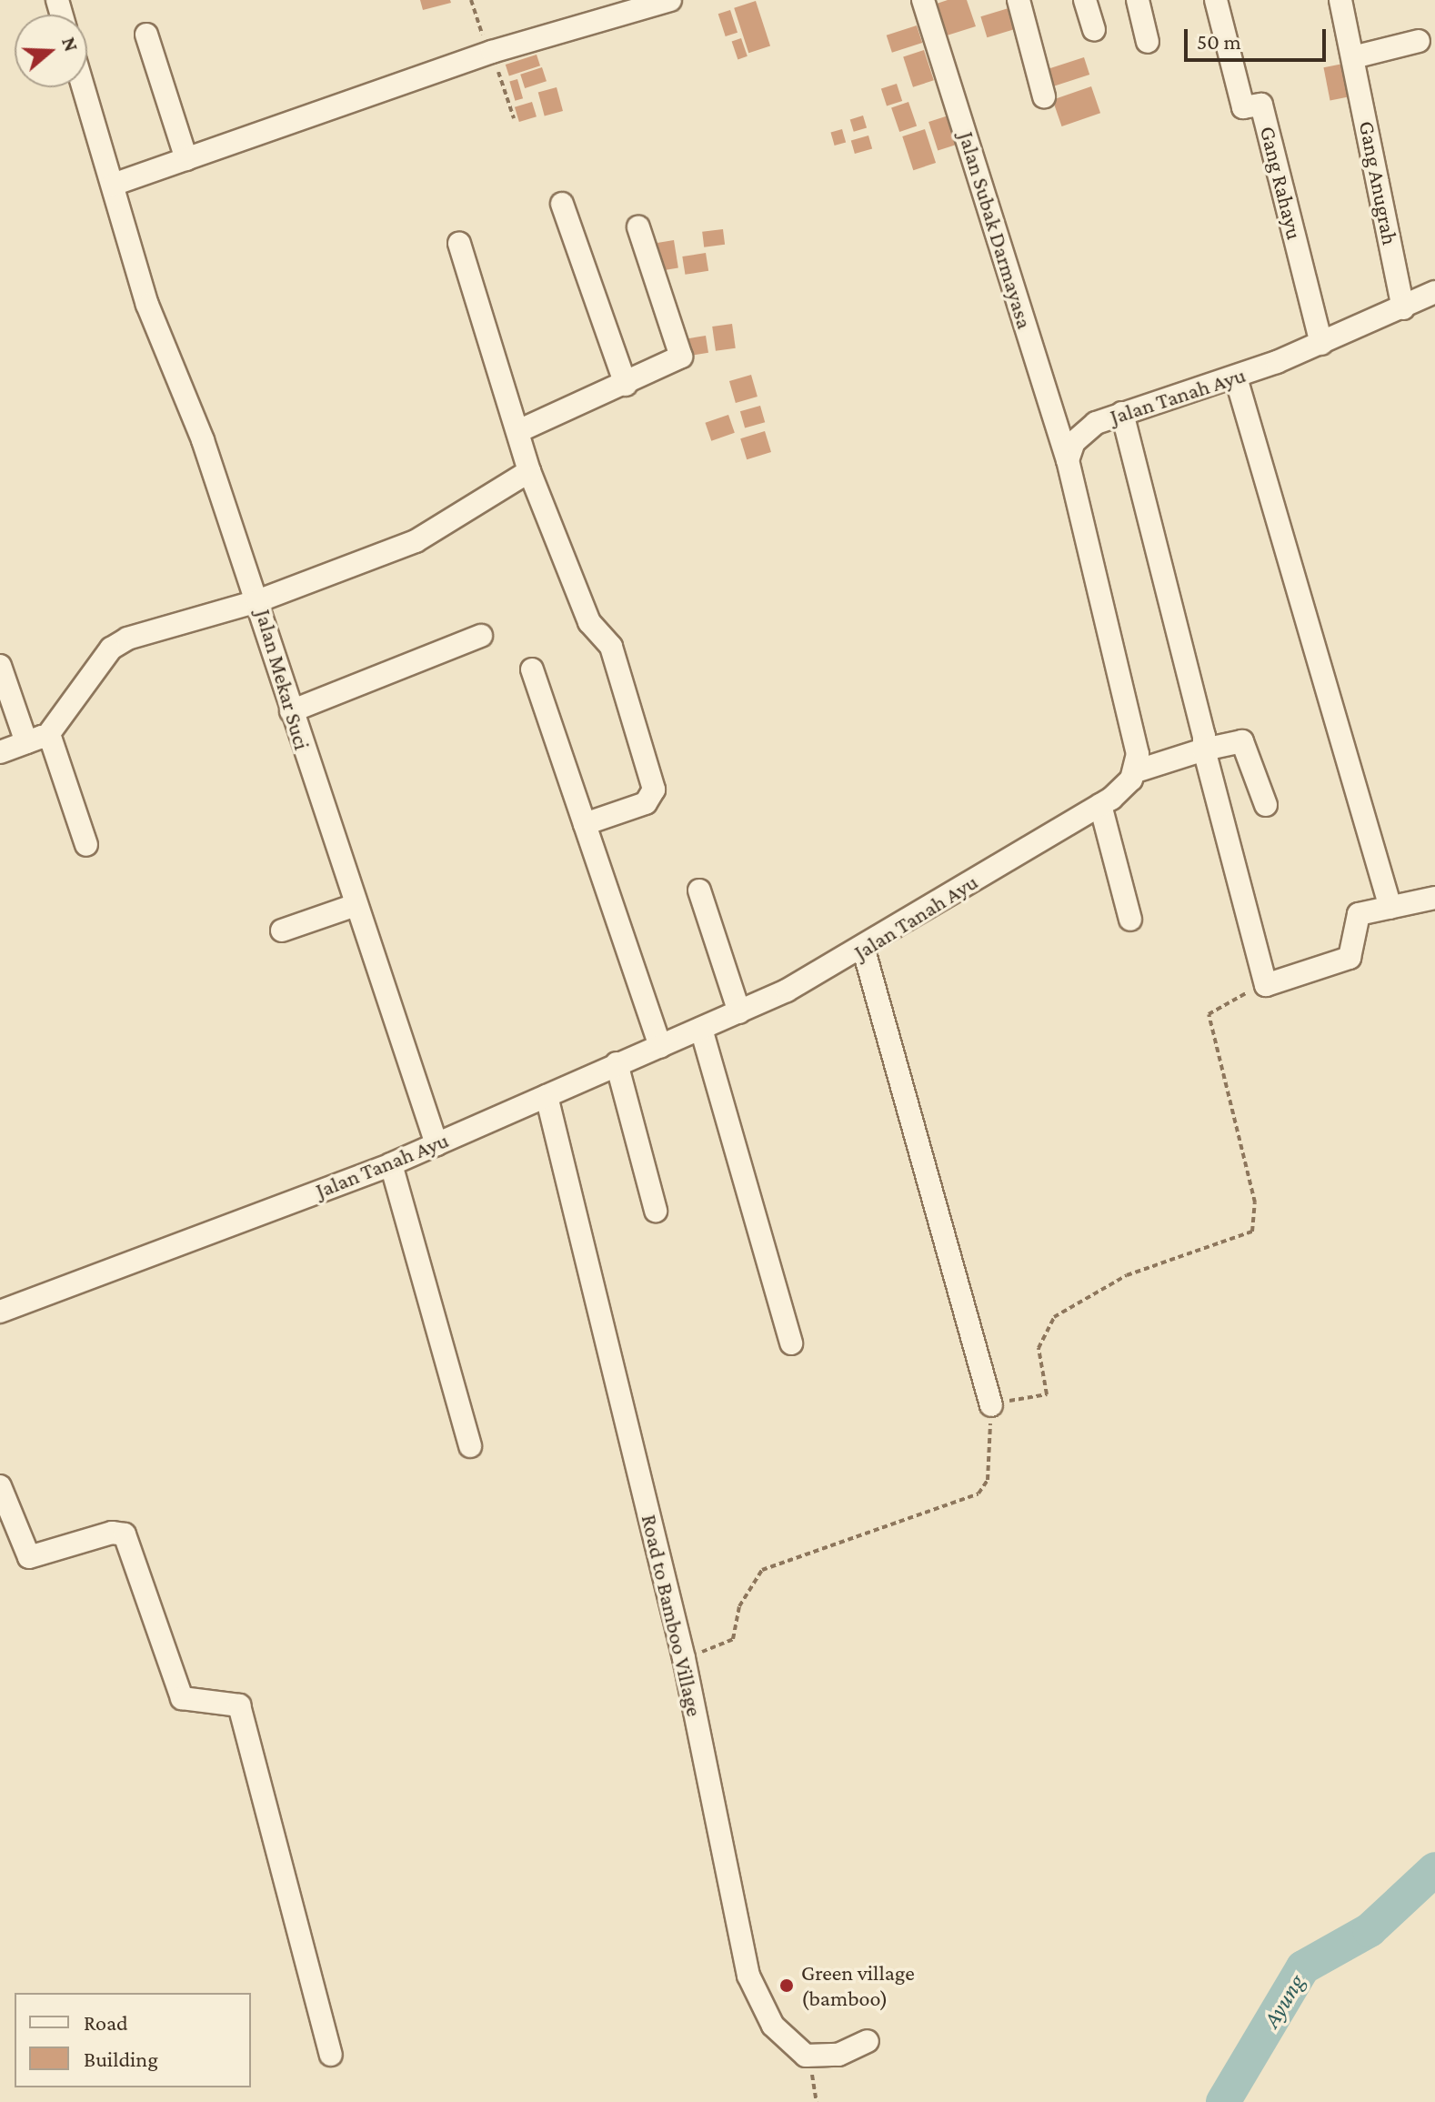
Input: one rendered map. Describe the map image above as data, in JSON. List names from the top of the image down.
{
  "streets": {
    "street": [
      "Gang Rahayu",
      "Gang Anugrah",
      "Jalan Subak Darmayasa",
      "Jalan Tanah Ayu",
      "Jalan Mekar Suci",
      "Road to Bamboo Village"
    ]
  },
  "crossings": [
    ["Gang Rahayu", "Jalan Tanah Ayu"],
    ["Gang Anugrah", "Jalan Tanah Ayu"],
    ["Jalan Subak Darmayasa", "Jalan Tanah Ayu"],
    ["Jalan Tanah Ayu", "Jalan Mekar Suci"],
    ["Jalan Tanah Ayu", "Road to Bamboo Village"]
  ],
  "water": ["Ayung"],
  "places": ["Green village (bamboo)"],
  "legend": ["Road", "Building"],
  "scale_bar": "50 m",
  "north": "right"
}
